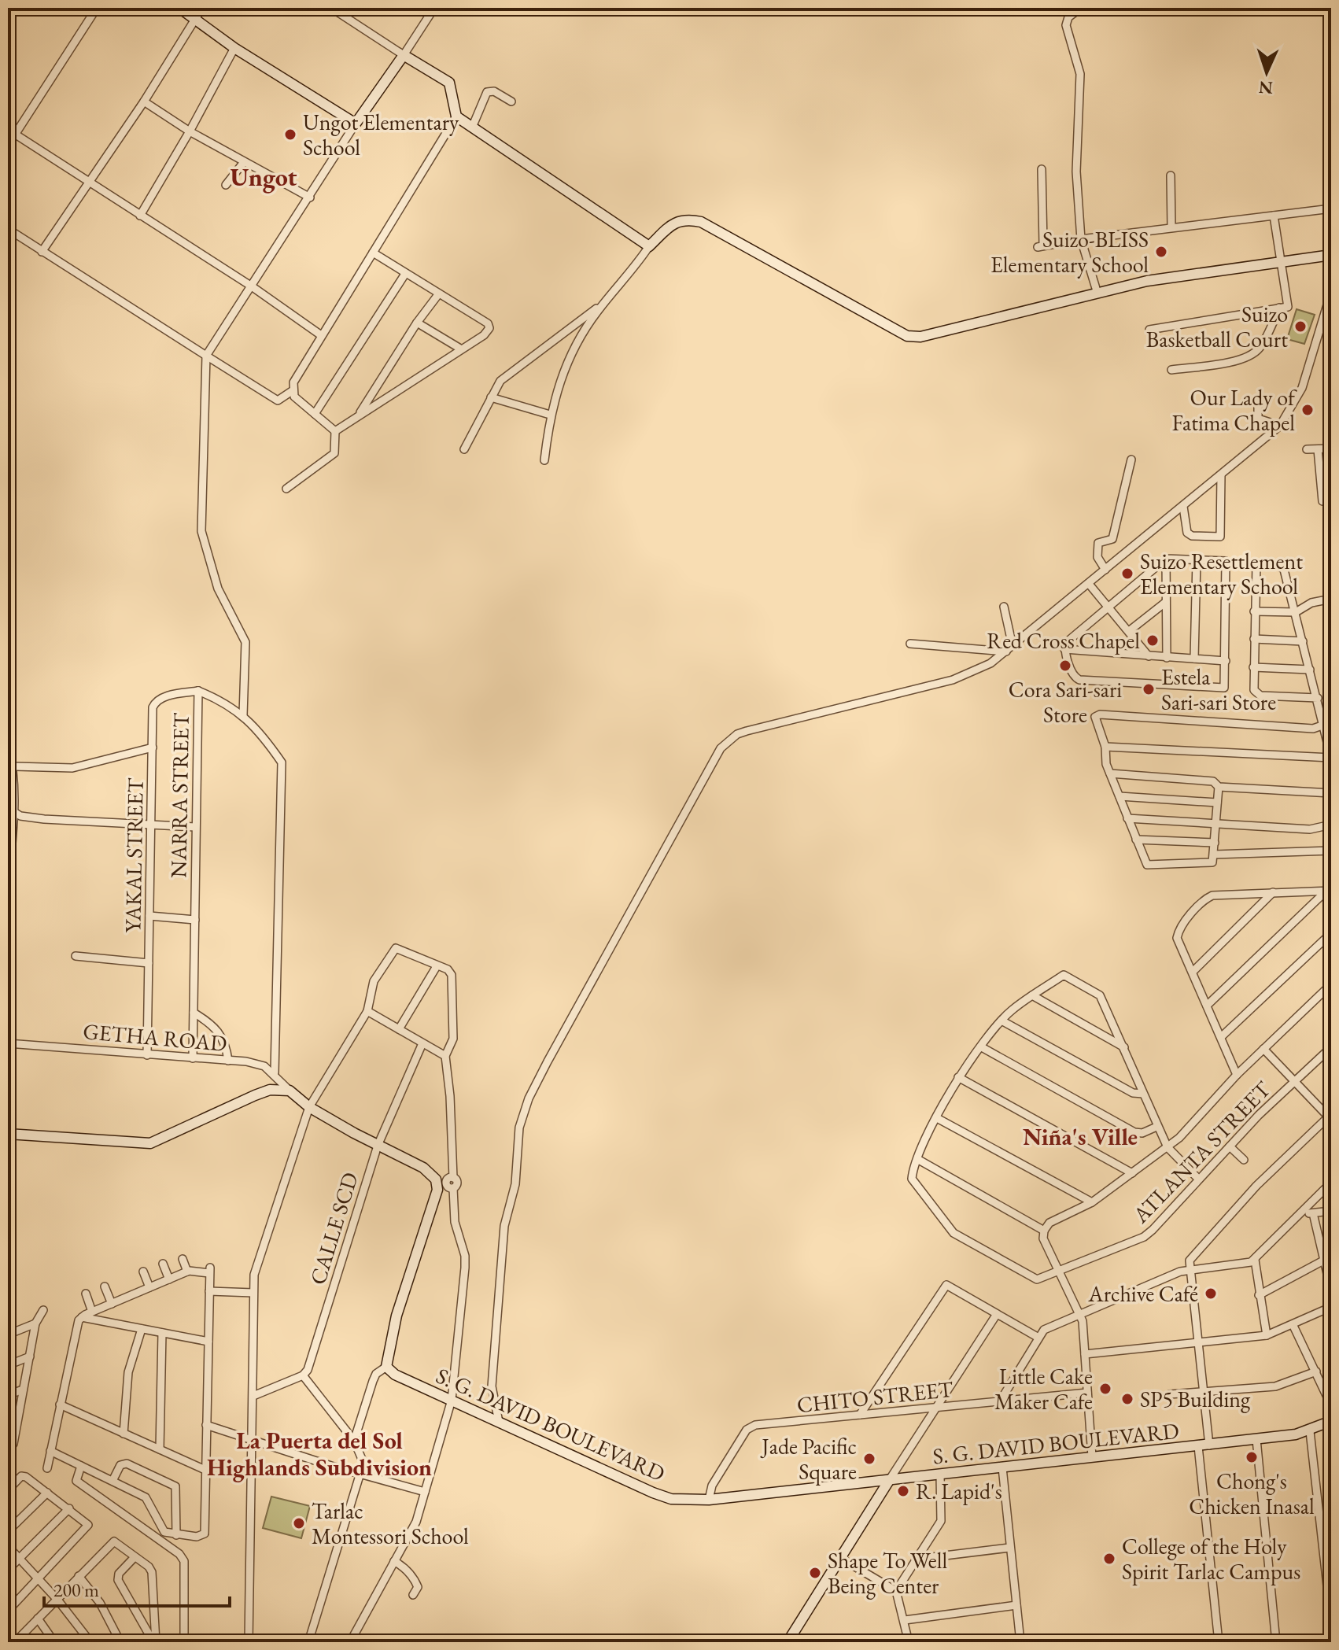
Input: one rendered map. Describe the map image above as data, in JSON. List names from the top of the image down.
{
  "streets": {
    "street": [
      "NARRA STREET",
      "YAKAL STREET",
      "GETHA ROAD",
      "ATLANTA STREET",
      "CALLE SCD",
      "CHITO STREET",
      "S. G. DAVID BOULEVARD"
    ]
  },
  "crossings": [
    ["NARRA STREET", "YAKAL STREET"],
    ["NARRA STREET", "GETHA ROAD"],
    ["YAKAL STREET", "GETHA ROAD"],
    ["CHITO STREET", "S. G. DAVID BOULEVARD"]
  ],
  "districts": ["Ungot", "Niña's Ville", "La Puerta del Sol Highlands Subdivision"],
  "places": [
    "Ungot Elementary School",
    "Suizo-BLISS Elementary School",
    "Suizo Basketball Court",
    "Our Lady of Fatima Chapel",
    "Suizo Resettlement Elementary School",
    "Red Cross Chapel",
    "Cora Sari-sari Store",
    "Estela Sari-sari Store",
    "Archive Café",
    "Little Cake Maker Cafe",
    "SP5 Building",
    "Chong's Chicken Inasal",
    "Jade Pacific Square",
    "R. Lapid's",
    "Tarlac Montessori School",
    "College of the Holy Spirit Tarlac Campus",
    "Shape To Well Being Center"
  ],
  "scale_bar": "200 m",
  "north": "bottom"
}
